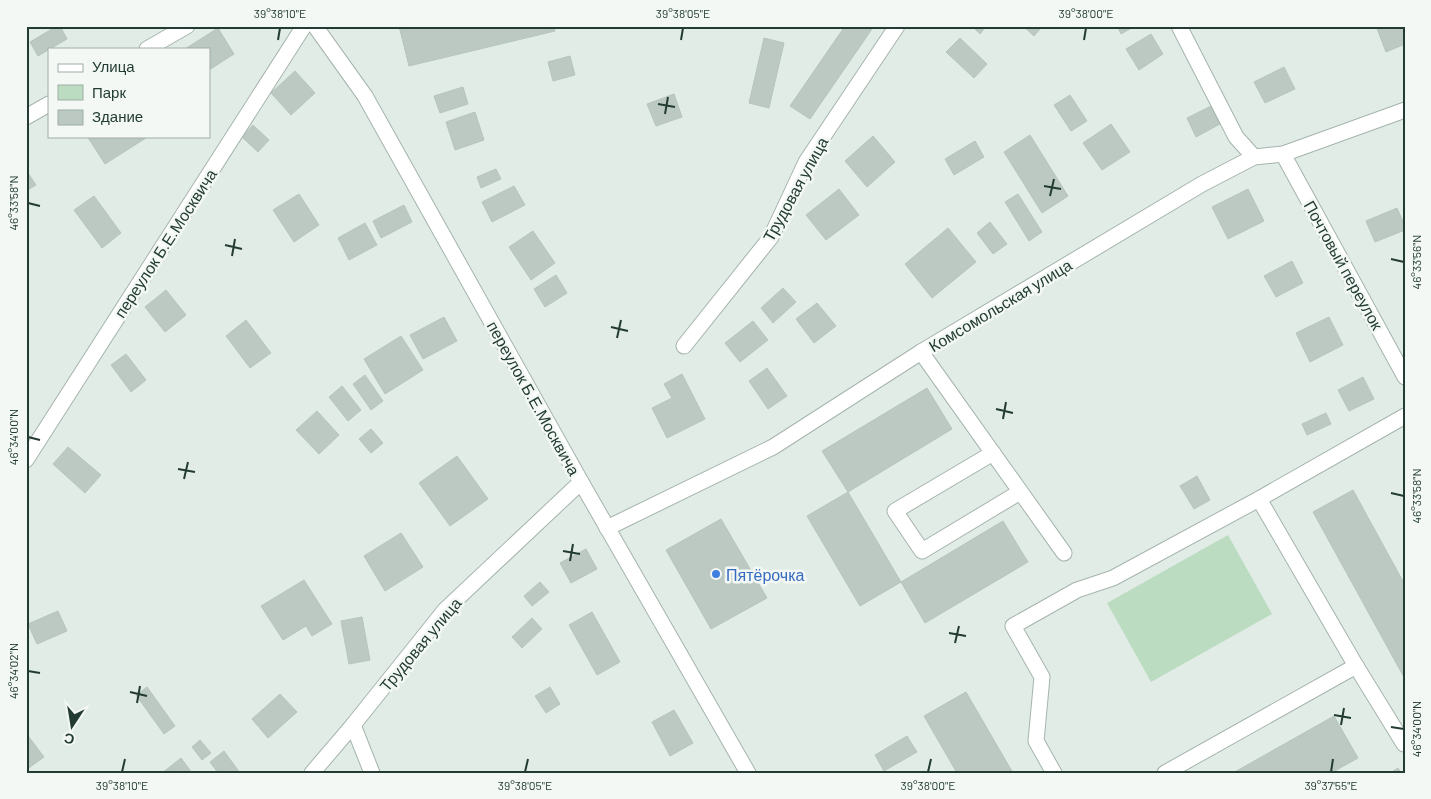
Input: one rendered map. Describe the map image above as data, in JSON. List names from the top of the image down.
{
  "streets": {
    "street": [
      "Трудовая улица",
      "переулок Б.Е.Москвича",
      "Почтовый переулок",
      "Комсомольская улица"
    ]
  },
  "crossings": [
    ["Трудовая улица", "переулок Б.Е.Москвича"],
    ["переулок Б.Е.Москвича", "Комсомольская улица"],
    ["Почтовый переулок", "Комсомольская улица"]
  ],
  "places": ["Пятёрочка"],
  "legend": ["Улица", "Парк", "Здание"],
  "north": "bottom",
  "coordinates": [
    "39°38'10\"E",
    "39°38'05\"E",
    "39°38'00\"E",
    "46°33'58\"N",
    "46°33'56\"N",
    "46°34'00\"N",
    "46°34'02\"N",
    "39°37'55\"E"
  ]
}
